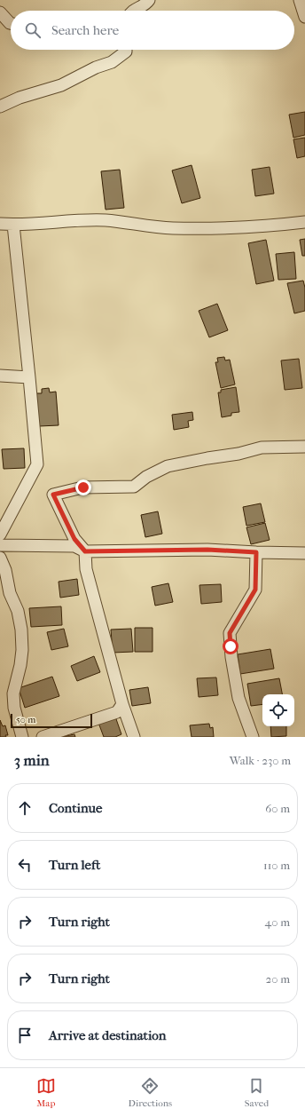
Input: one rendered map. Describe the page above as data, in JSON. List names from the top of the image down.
{
  "scale_bar": "50 m",
  "page": {
    "search": "Search here",
    "scale": "50 m",
    "heading": ["3 min", "Walk · 230 m"],
    "list": [
      ["Continue", "60 m"],
      ["Turn left", "110 m"],
      ["Turn right", "40 m"],
      ["Turn right", "20 m"],
      "Arrive at destination"
    ],
    "nav": ["Map", "Directions", "Saved"]
  }
}
